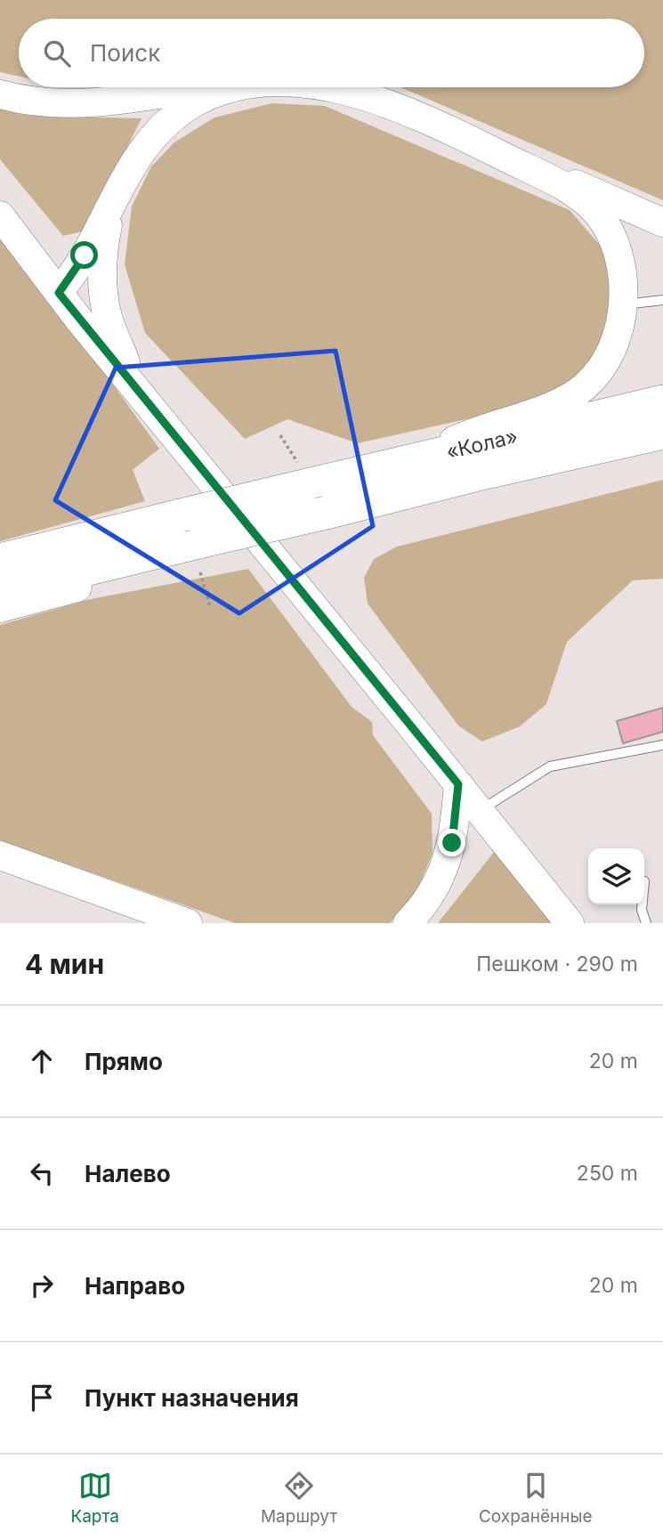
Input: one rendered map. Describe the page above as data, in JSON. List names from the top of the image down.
{
  "streets": {
    "highway": ["«Кола»"]
  },
  "page": {
    "search": "Поиск",
    "heading": ["4 мин", "Пешком · 290 m"],
    "list": [
      ["Прямо", "20 m"],
      ["Налево", "250 m"],
      ["Направо", "20 m"],
      "Пункт назначения"
    ],
    "nav": ["Карта", "Маршрут", "Сохранённые"]
  }
}
